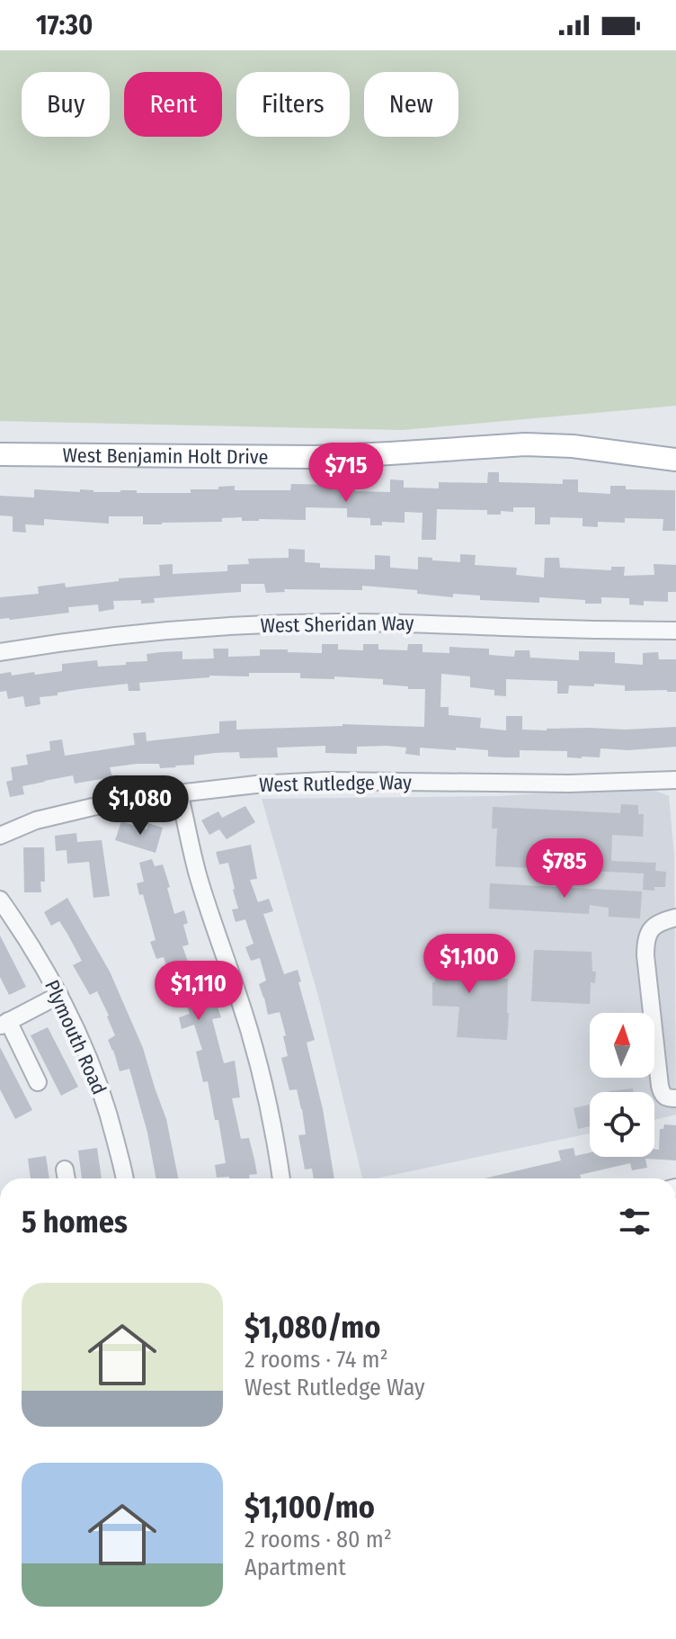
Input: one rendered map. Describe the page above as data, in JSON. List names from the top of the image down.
{
  "streets": {
    "main road": ["West Benjamin Holt Drive"],
    "street": ["West Sheridan Way", "West Rutledge Way", "Plymouth Road"]
  },
  "north": "top",
  "page": {
    "status": "17:30",
    "chip": [
      "Buy",
      "Rent",
      "Filters",
      "New"
    ],
    "price": [
      "$715",
      "$1,080",
      "$785",
      "$1,100",
      "$1,110"
    ],
    "heading": "5 homes",
    "list": [
      {
        "name": "$1,080/mo",
        "note": "2 rooms · 74 m² · West Rutledge Way"
      },
      {
        "name": "$1,100/mo",
        "note": "2 rooms · 80 m² · Apartment"
      }
    ]
  }
}
